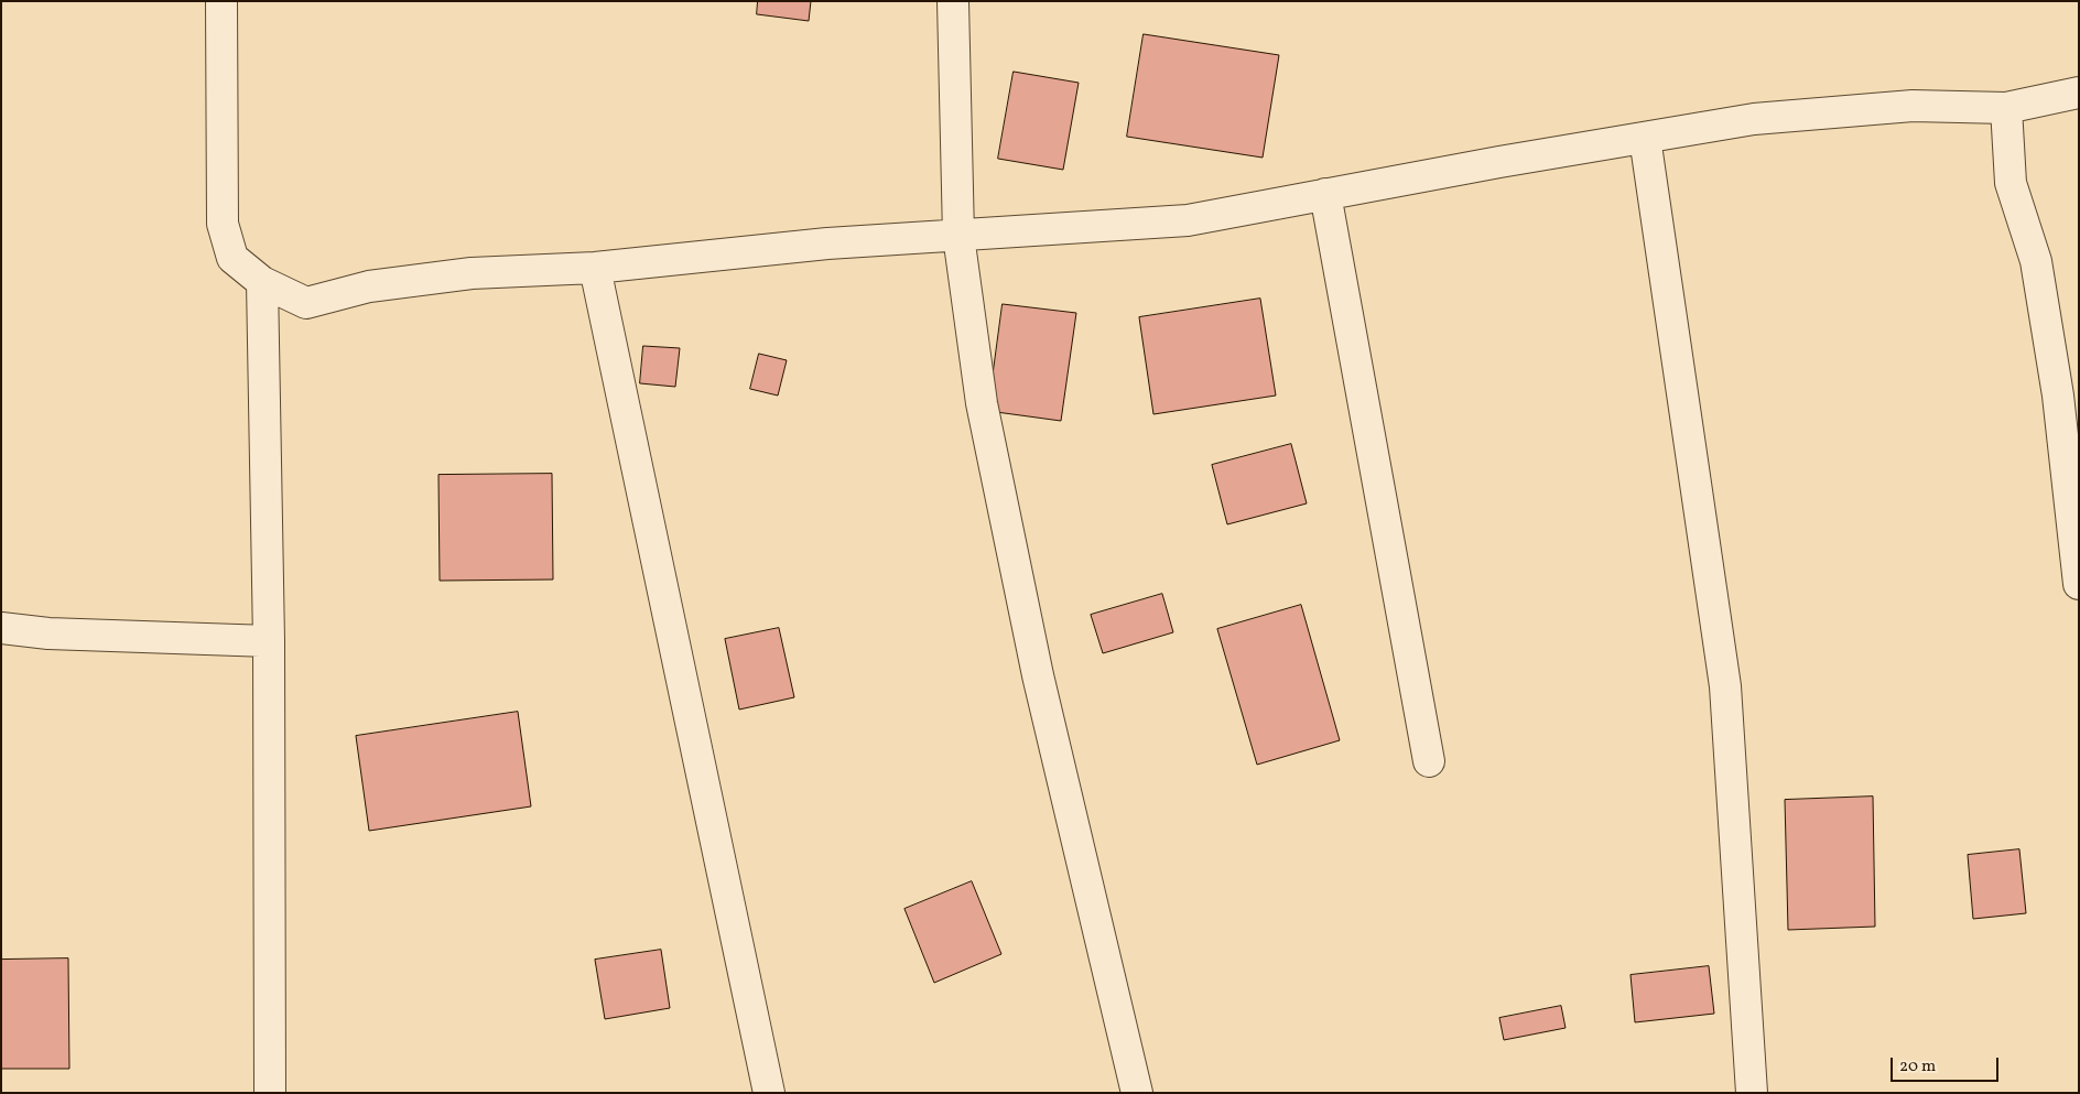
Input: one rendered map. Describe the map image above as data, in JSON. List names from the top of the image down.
{
  "scale_bar": "20 m"
}
